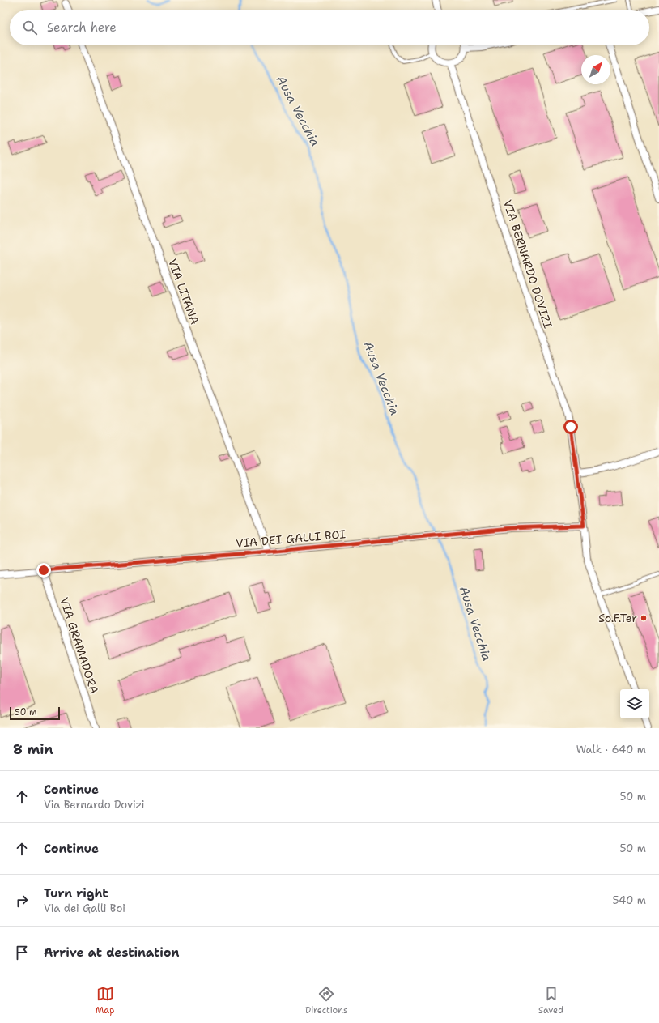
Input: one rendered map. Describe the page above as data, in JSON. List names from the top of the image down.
{
  "streets": {
    "street": [
      "VIA BERNARDO DOVIZI",
      "VIA LITANA",
      "VIA DEI GALLI BOI",
      "VIA GRAMADORA"
    ]
  },
  "crossings": [
    ["VIA BERNARDO DOVIZI", "VIA DEI GALLI BOI"],
    ["VIA LITANA", "VIA DEI GALLI BOI"],
    ["VIA DEI GALLI BOI", "VIA GRAMADORA"]
  ],
  "water": ["Ausa Vecchia"],
  "places": ["So.F.Ter"],
  "scale_bar": "50 m",
  "north": "top right",
  "page": {
    "search": "Search here",
    "scale": "50 m",
    "heading": ["8 min", "Walk · 640 m"],
    "list": [
      ["Continue", "Via Bernardo Dovizi", "50 m"],
      ["Continue", "50 m"],
      ["Turn right", "Via dei Galli Boi", "540 m"],
      "Arrive at destination"
    ],
    "nav": ["Map", "Directions", "Saved"]
  }
}
